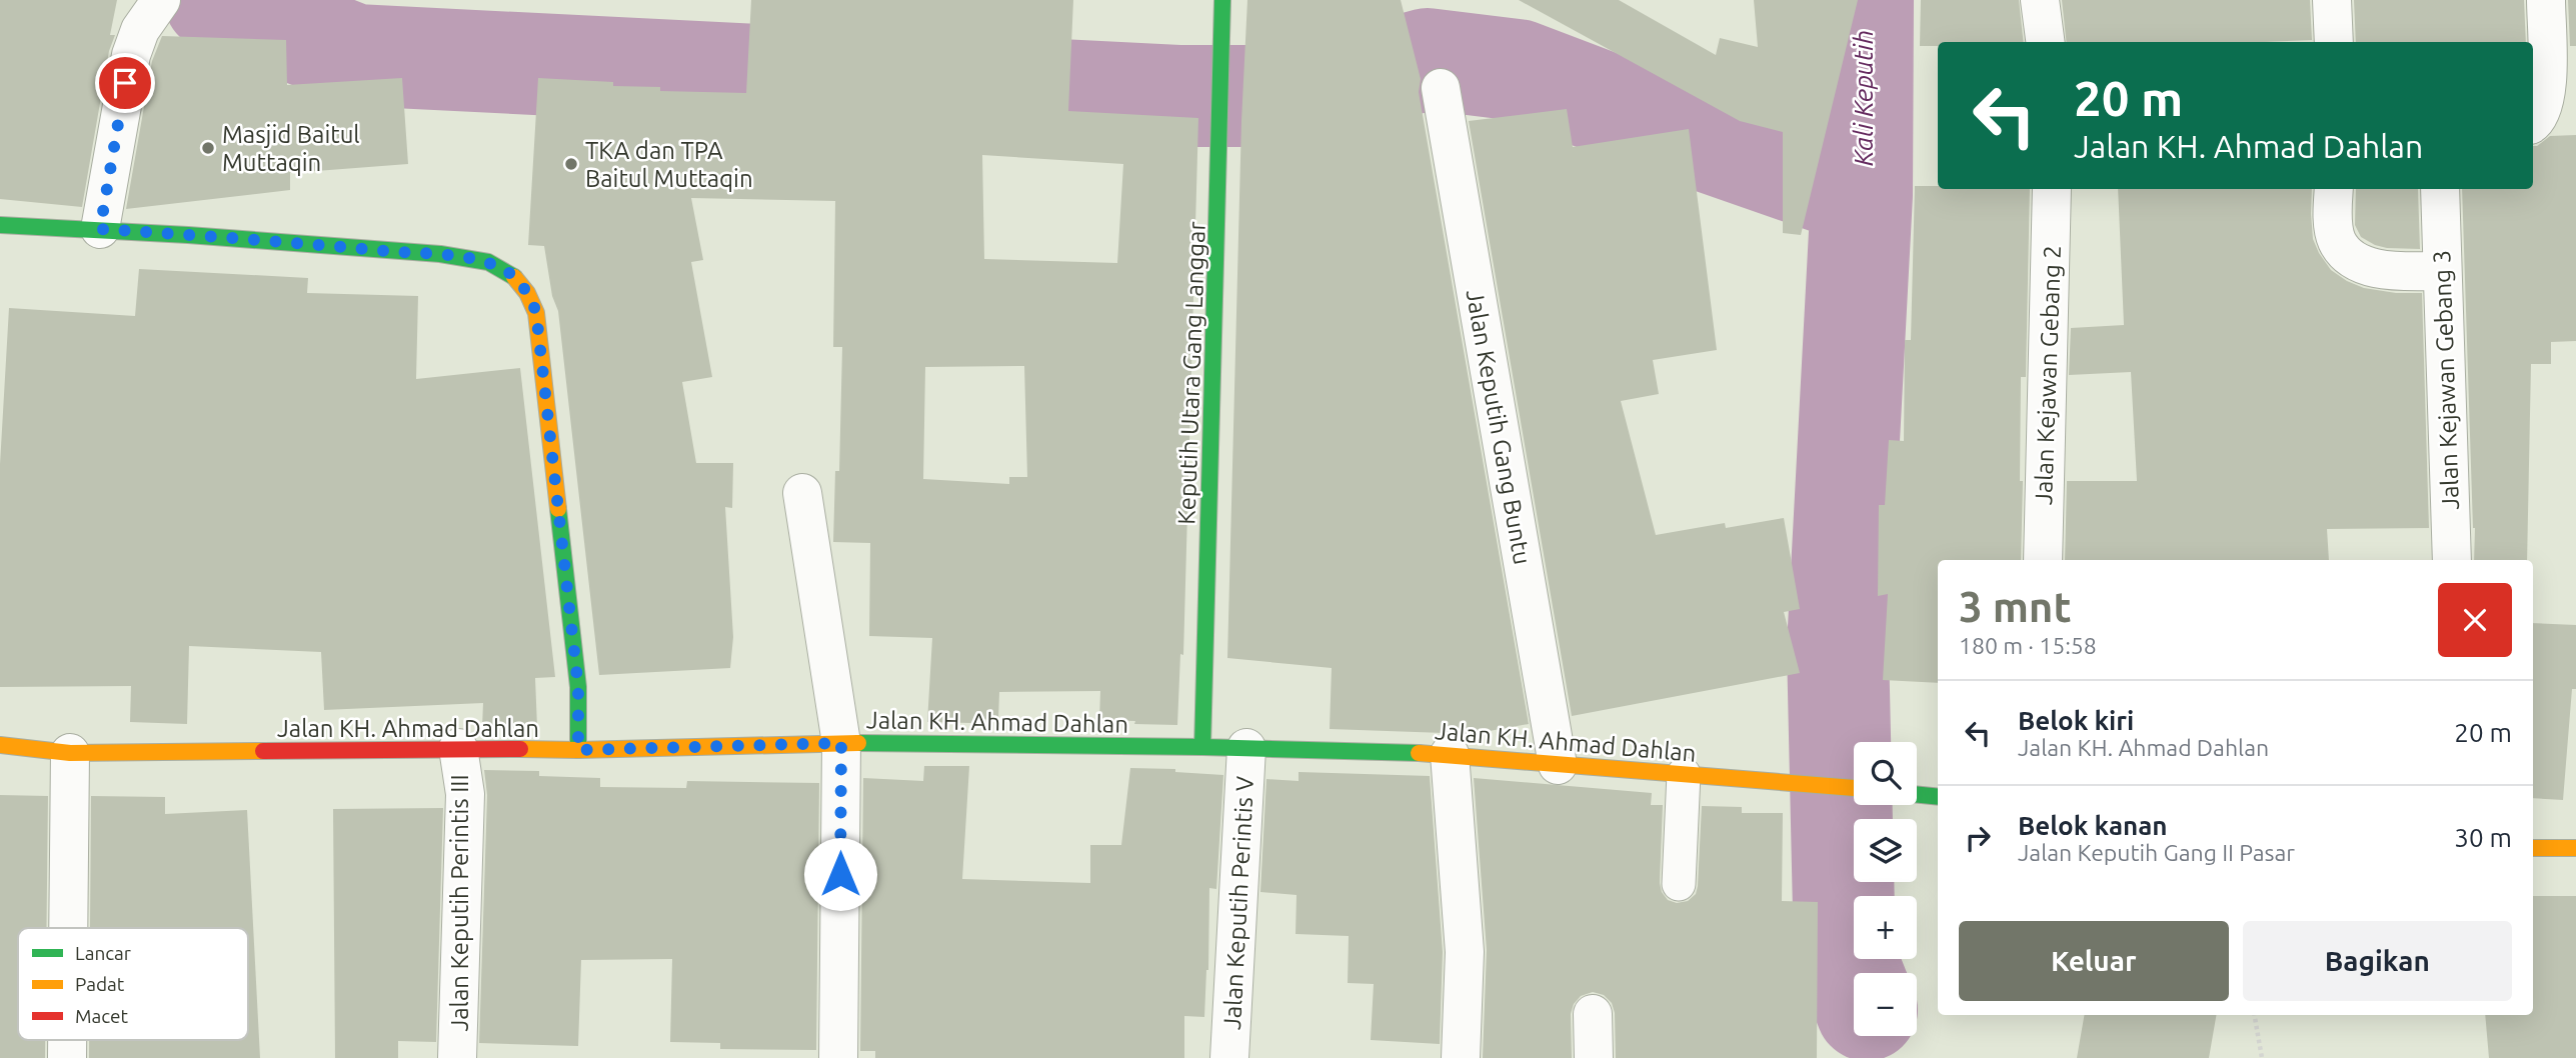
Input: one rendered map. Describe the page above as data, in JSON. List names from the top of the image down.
{
  "streets": {
    "street": [
      "Keputih Utara Gang Langgar",
      "Jalan Kejawan Gebang 2",
      "Jalan Kejawan Gebang 3",
      "Jalan Keputih Gang Buntu",
      "Jalan KH. Ahmad Dahlan",
      "Jalan Keputih Perintis III",
      "Jalan Keputih Perintis V"
    ]
  },
  "crossings": [
    ["Keputih Utara Gang Langgar", "Jalan KH. Ahmad Dahlan"],
    ["Jalan Keputih Gang Buntu", "Jalan KH. Ahmad Dahlan"],
    ["Jalan KH. Ahmad Dahlan", "Jalan Keputih Perintis III"],
    ["Jalan KH. Ahmad Dahlan", "Jalan Keputih Perintis V"]
  ],
  "water": ["Kali Keputih"],
  "places": ["Masjid Baitul Muttaqin", "TKA dan TPA Baitul Muttaqin"],
  "legend": ["Lancar", "Padat", "Macet"],
  "page": {
    "turn": ["20 m", "Jalan KH. Ahmad Dahlan"],
    "heading": ["3 mnt", "180 m · 15:58"],
    "list": [
      {
        "name": "Belok kiri",
        "note": "Jalan KH. Ahmad Dahlan",
        "value": "20 m"
      },
      {
        "name": "Belok kanan",
        "note": "Jalan Keputih Gang II Pasar",
        "value": "30 m"
      }
    ],
    "map_buttons": ["+", "−"],
    "buttons": ["Keluar", "Bagikan"]
  }
}
